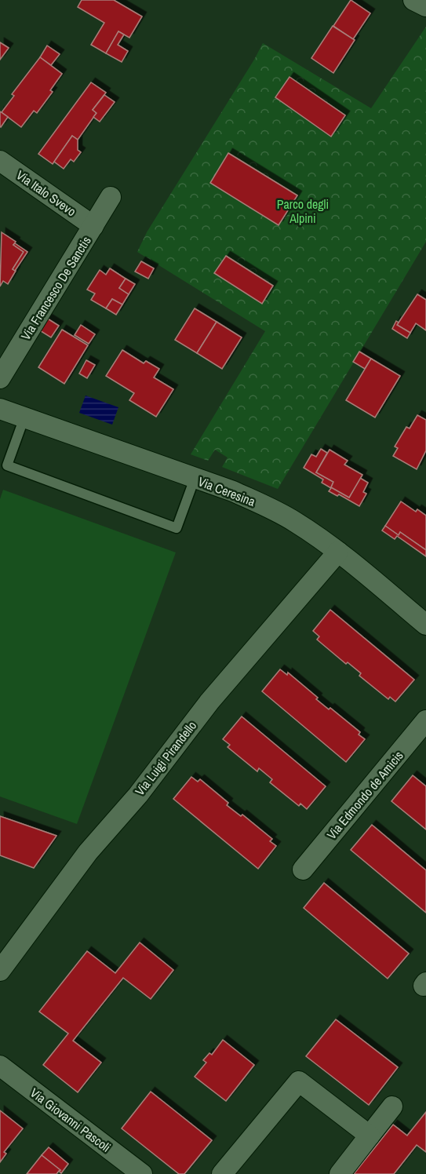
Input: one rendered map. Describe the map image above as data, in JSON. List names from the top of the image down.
{
  "streets": {
    "street": [
      "Via Italo Svevo",
      "Via Francesco De Sanctis",
      "Via Ceresina",
      "Via Luigi Pirandello",
      "Via Edmondo de Amicis",
      "Via Giovanni Pascoli"
    ]
  },
  "crossings": [
    ["Via Italo Svevo", "Via Francesco De Sanctis"],
    ["Via Ceresina", "Via Luigi Pirandello"]
  ],
  "parks": ["Parco degli Alpini"]
}
